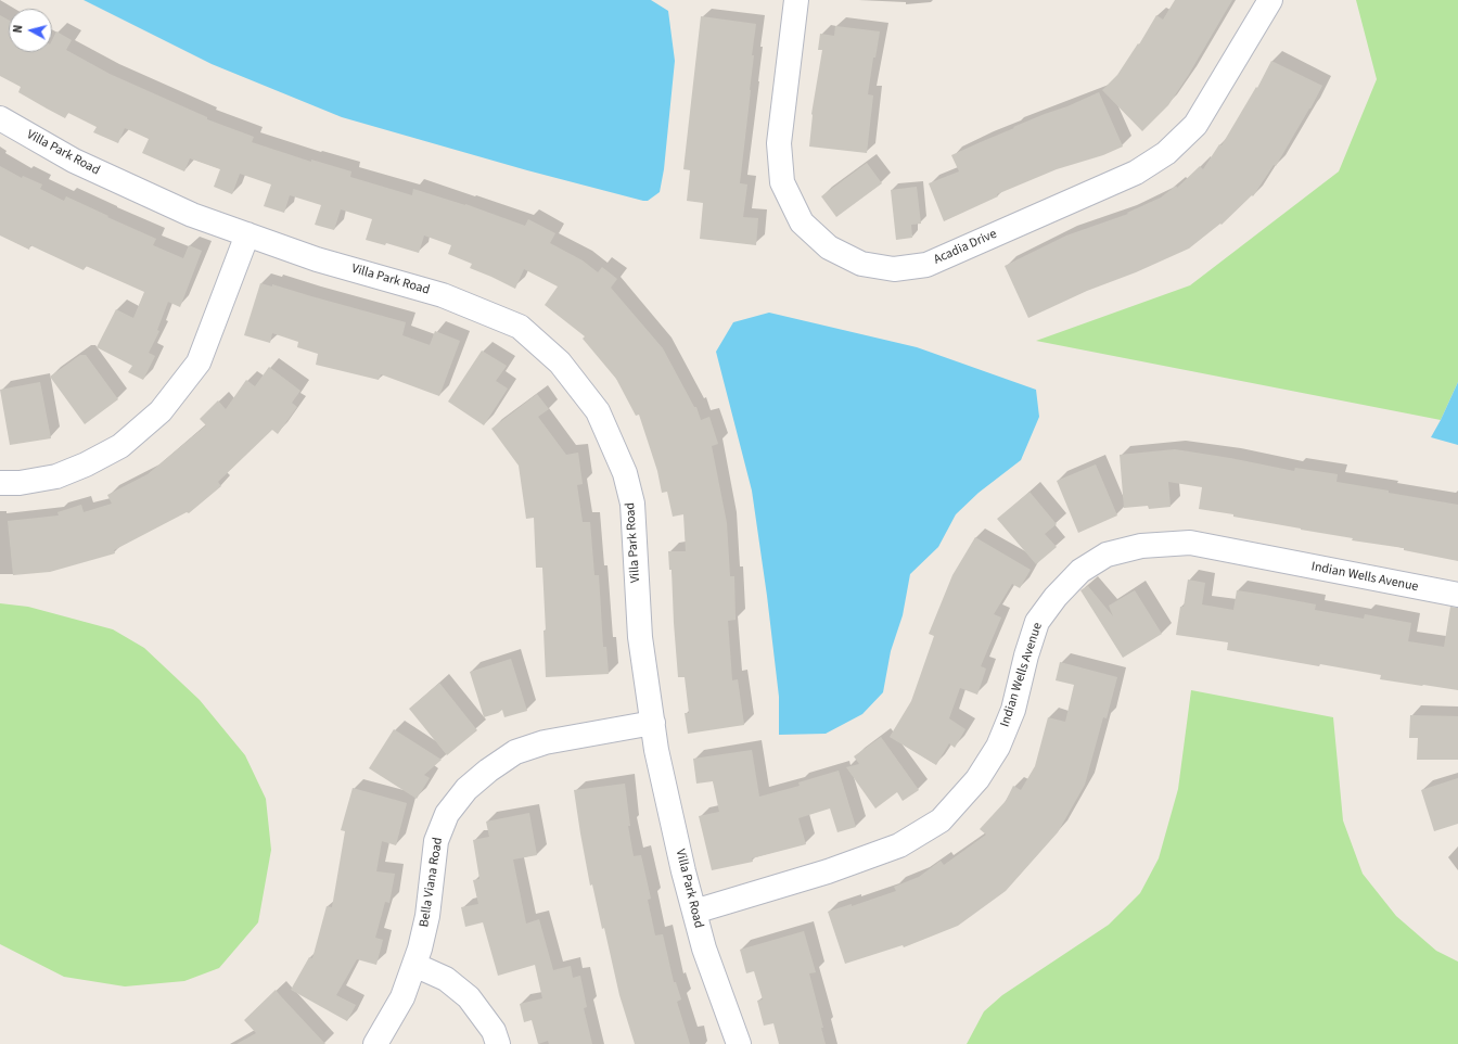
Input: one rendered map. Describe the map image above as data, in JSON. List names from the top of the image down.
{
  "streets": {
    "street": [
      "Villa Park Road",
      "Acadia Drive",
      "Indian Wells Avenue",
      "Bella Viana Road"
    ]
  },
  "crossings": [
    ["Villa Park Road", "Indian Wells Avenue"],
    ["Villa Park Road", "Bella Viana Road"]
  ],
  "north": "left"
}
